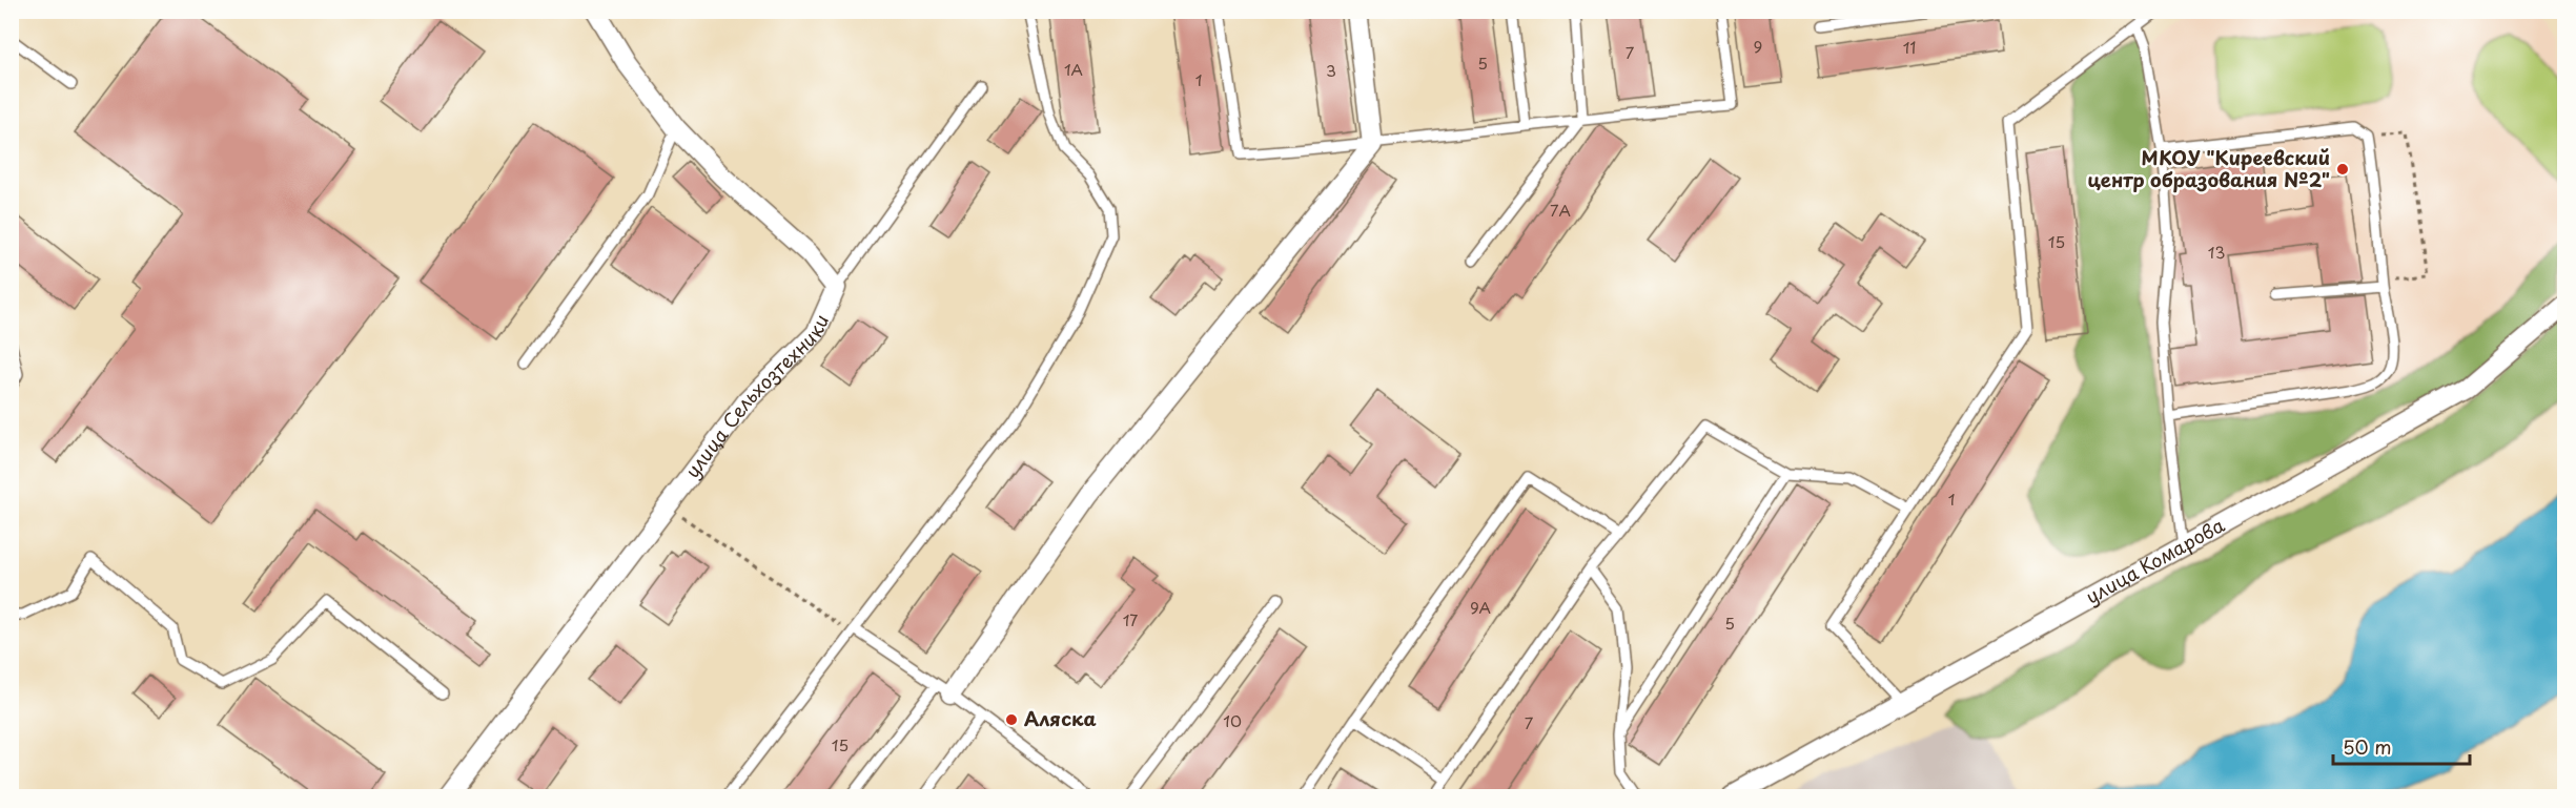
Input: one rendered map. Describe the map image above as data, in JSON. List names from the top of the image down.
{
  "streets": {
    "street": ["улица Сельхозтехники", "улица Комарова"]
  },
  "places": ["МКОУ \"Киреевский центр образования №2\"", "Аляска"],
  "house_numbers": [
    "9",
    "11",
    "7",
    "5",
    "1А",
    "3",
    "1",
    "7А",
    "15",
    "13",
    "1",
    "9А",
    "17",
    "5",
    "10",
    "7",
    "15"
  ],
  "scale_bar": "50 m"
}
